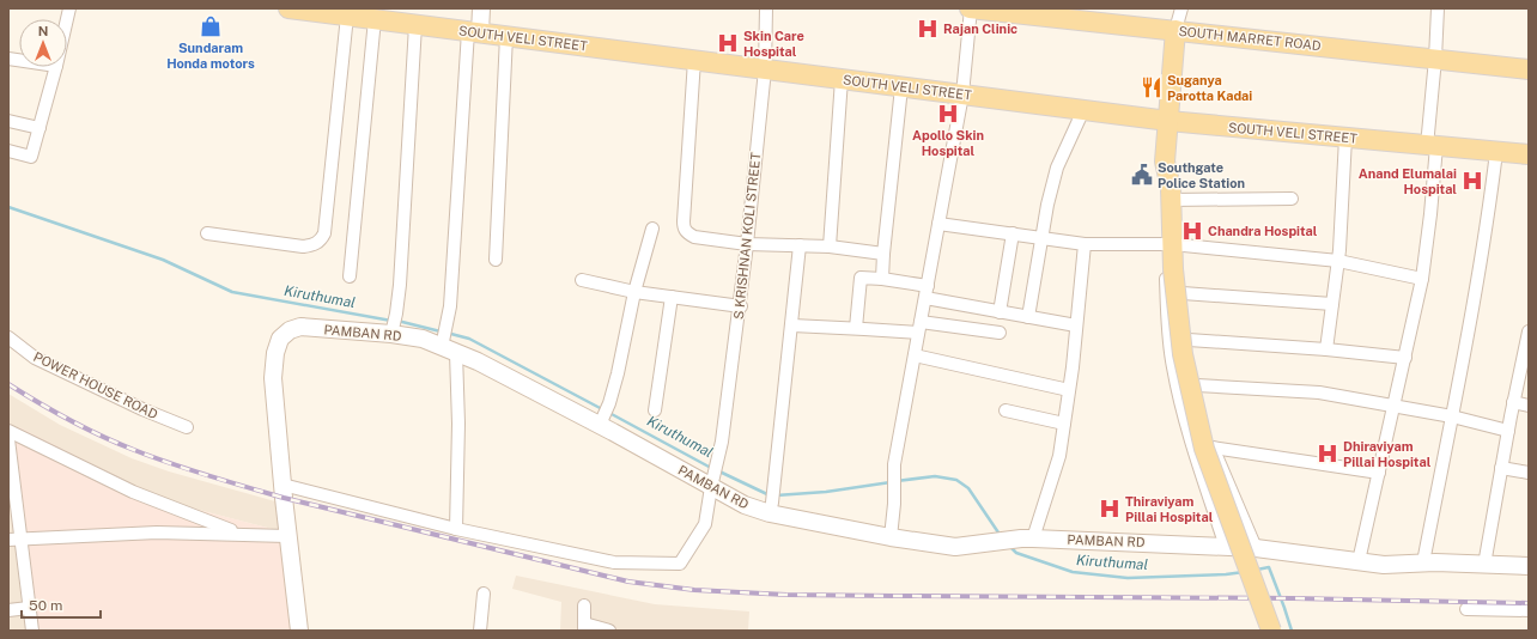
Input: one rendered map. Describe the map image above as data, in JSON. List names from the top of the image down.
{
  "streets": {
    "main road": ["SOUTH VELI STREET", "SOUTH MARRET ROAD"],
    "street": ["S KRISHNAN KOLI STREET", "PAMBAN RD", "POWER HOUSE ROAD"]
  },
  "crossings": [
    ["SOUTH VELI STREET", "S KRISHNAN KOLI STREET"],
    ["S KRISHNAN KOLI STREET", "PAMBAN RD"]
  ],
  "water": ["Kiruthumal"],
  "places": {
    "shop": ["Sundaram Honda motors"],
    "hospital": [
      "Rajan Clinic",
      "Skin Care Hospital",
      "Apollo Skin Hospital",
      "Anand Elumalai Hospital",
      "Chandra Hospital",
      "Dhiraviyam Pillai Hospital",
      "Thiraviyam Pillai Hospital"
    ],
    "restaurant": ["Suganya Parotta Kadai"],
    "public building": ["Southgate Police Station"]
  },
  "scale_bar": "50 m",
  "north": "top"
}
